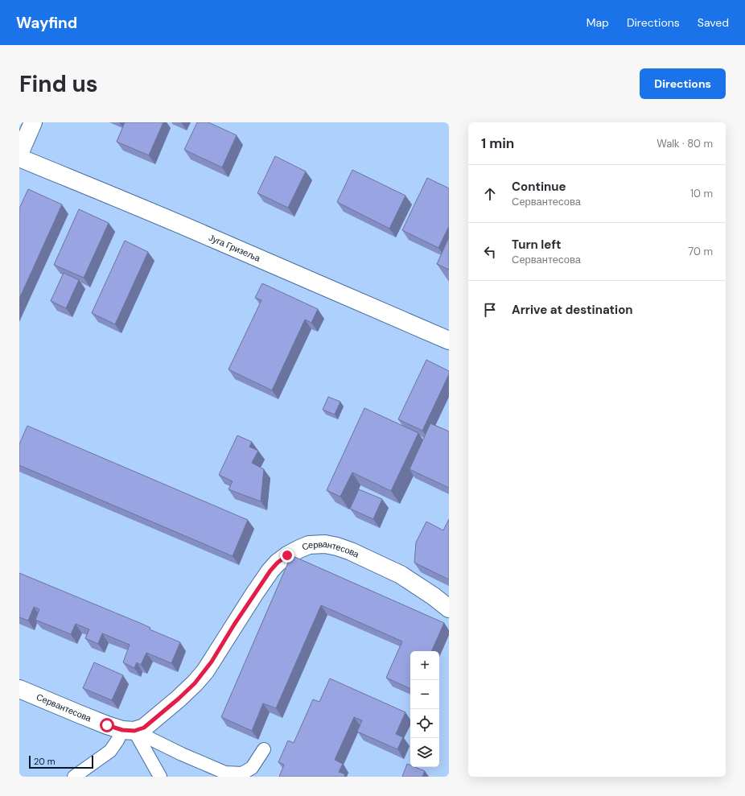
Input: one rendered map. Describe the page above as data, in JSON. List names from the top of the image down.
{
  "streets": {
    "street": ["Југа Гризеља", "Сервантесова"]
  },
  "scale_bar": "20 m",
  "page": {
    "header": "Wayfind",
    "nav": ["Map", "Directions", "Saved"],
    "buttons": "Directions",
    "title": "Find us",
    "heading": ["1 min", "Walk · 80 m"],
    "list": [
      ["Continue", "Сервантесова", "10 m"],
      ["Turn left", "Сервантесова", "70 m"],
      "Arrive at destination"
    ],
    "map_buttons": ["+", "−"],
    "scale": "20 m"
  }
}
